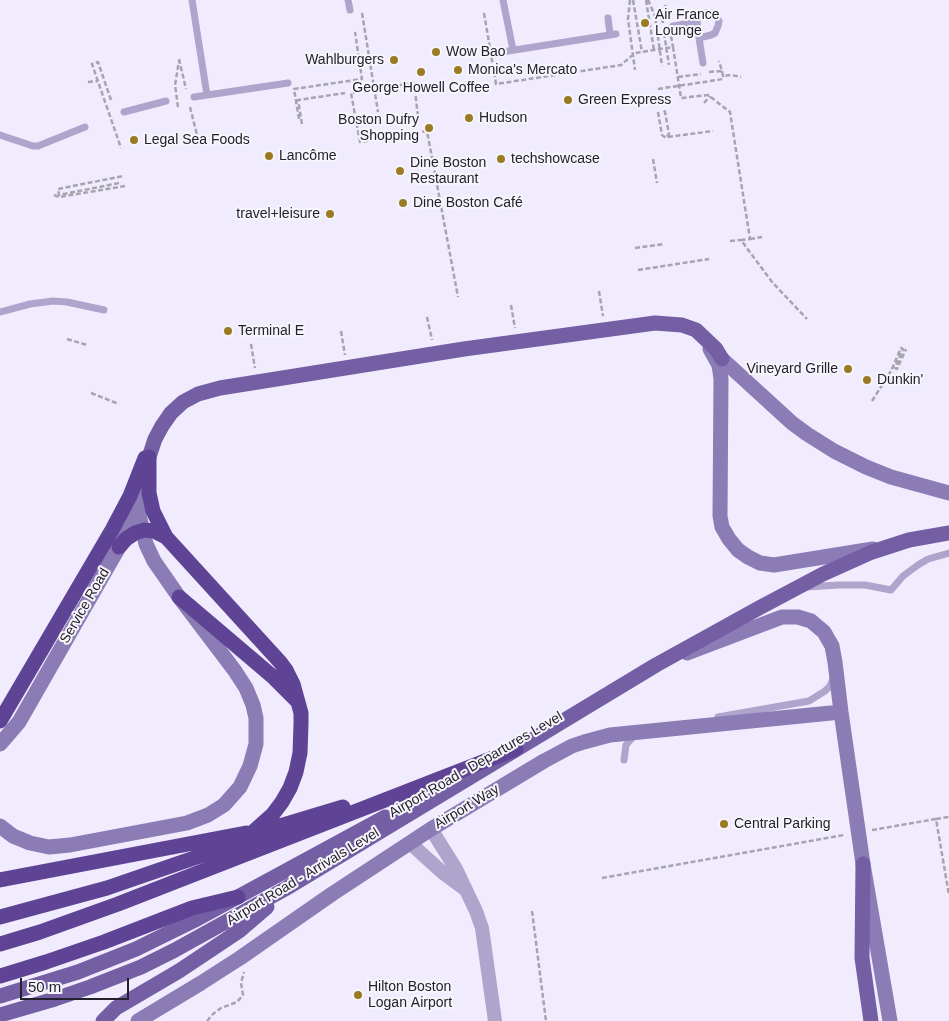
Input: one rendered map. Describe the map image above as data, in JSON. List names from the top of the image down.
{
  "streets": {
    "main road": [
      "Service Road",
      "Airport Road - Departures Level",
      "Airport Way",
      "Airport Road - Arrivals Level"
    ]
  },
  "crossings": [
    ["Airport Road - Departures Level", "Airport Road - Arrivals Level"]
  ],
  "places": [
    "Air France Lounge",
    "Wow Bao",
    "Wahlburgers",
    "Monica's Mercato",
    "George Howell Coffee",
    "Green Express",
    "Hudson",
    "Boston Dufry Shopping",
    "Legal Sea Foods",
    "Lancôme",
    "techshowcase",
    "Dine Boston Restaurant",
    "Dine Boston Café",
    "travel+leisure",
    "Terminal E",
    "Vineyard Grille",
    "Dunkin'",
    "Central Parking",
    "Hilton Boston Logan Airport"
  ],
  "scale_bar": "50 m"
}
